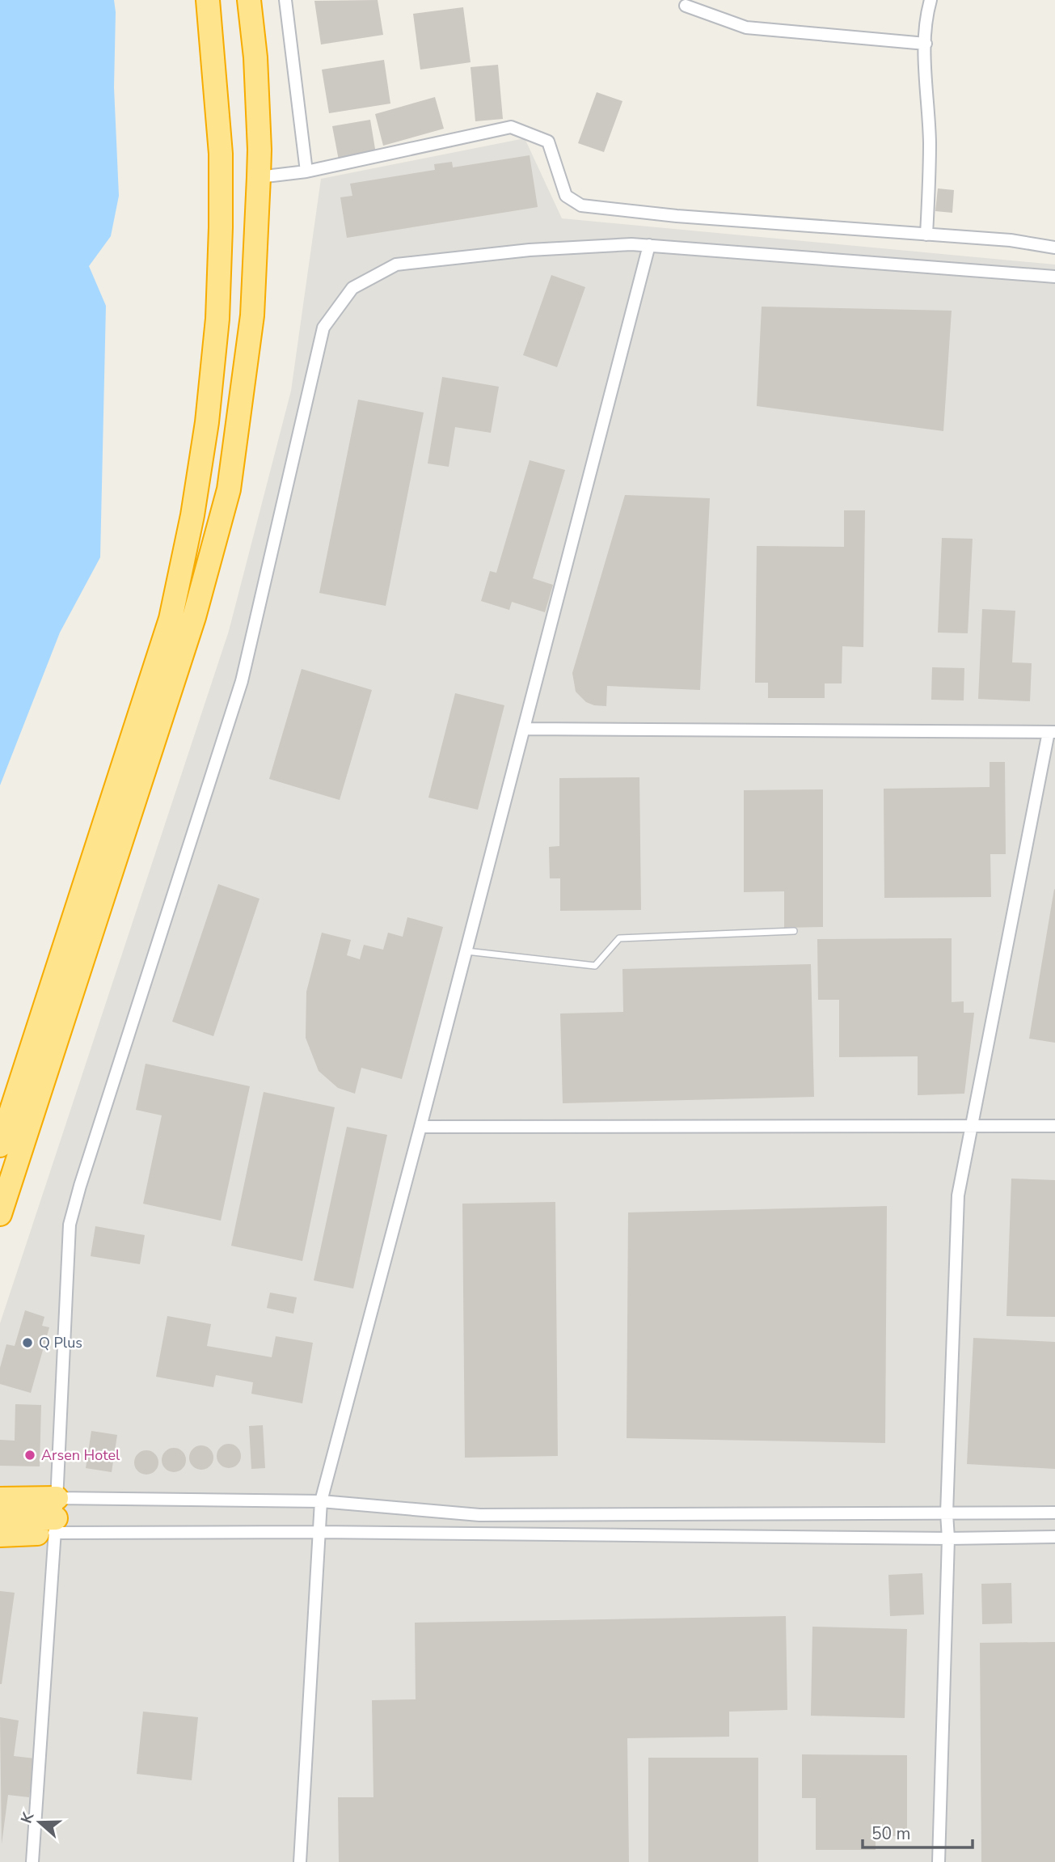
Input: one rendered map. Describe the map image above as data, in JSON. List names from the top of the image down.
{
  "places": ["Q Plus", "Arsen Hotel"],
  "scale_bar": "50 m",
  "north": "left"
}
